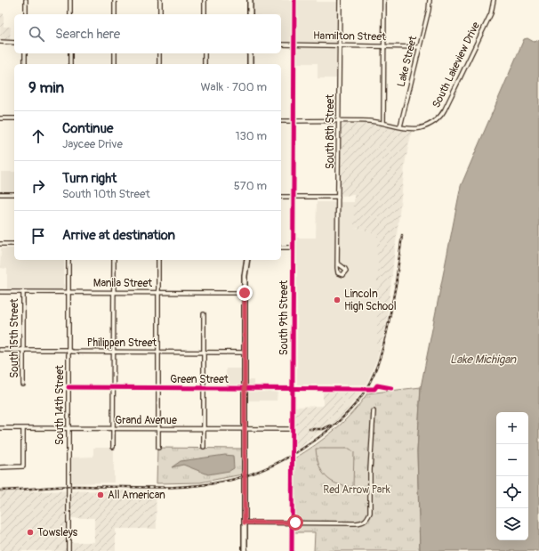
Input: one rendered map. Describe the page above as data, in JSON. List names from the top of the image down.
{
  "streets": {
    "street": [
      "Hamilton Street",
      "Lake Street",
      "South Lakeview Drive",
      "South 8th Street",
      "Manila Street",
      "South 9th Street",
      "South 15th Street",
      "Philippen Street",
      "Green Street",
      "South 14th Street",
      "Grand Avenue"
    ]
  },
  "crossings": [
    ["Hamilton Street", "Lake Street"],
    ["Hamilton Street", "South 8th Street"],
    ["Hamilton Street", "South 9th Street"],
    ["Lake Street", "South Lakeview Drive"],
    ["South Lakeview Drive", "South 8th Street"],
    ["South Lakeview Drive", "South 9th Street"],
    ["Manila Street", "South 15th Street"],
    ["Manila Street", "South 14th Street"],
    ["South 9th Street", "Green Street"],
    ["South 9th Street", "Grand Avenue"],
    ["South 15th Street", "Philippen Street"],
    ["Philippen Street", "South 14th Street"],
    ["Green Street", "South 14th Street"],
    ["South 14th Street", "Grand Avenue"]
  ],
  "water": ["Lake Michigan"],
  "parks": ["Red Arrow Park"],
  "places": ["Lincoln High School", "All American", "Towsleys"],
  "page": {
    "search": "Search here",
    "heading": ["9 min", "Walk · 700 m"],
    "list": [
      ["Continue", "Jaycee Drive", "130 m"],
      ["Turn right", "South 10th Street", "570 m"],
      "Arrive at destination"
    ],
    "map_buttons": ["+", "−"]
  }
}
